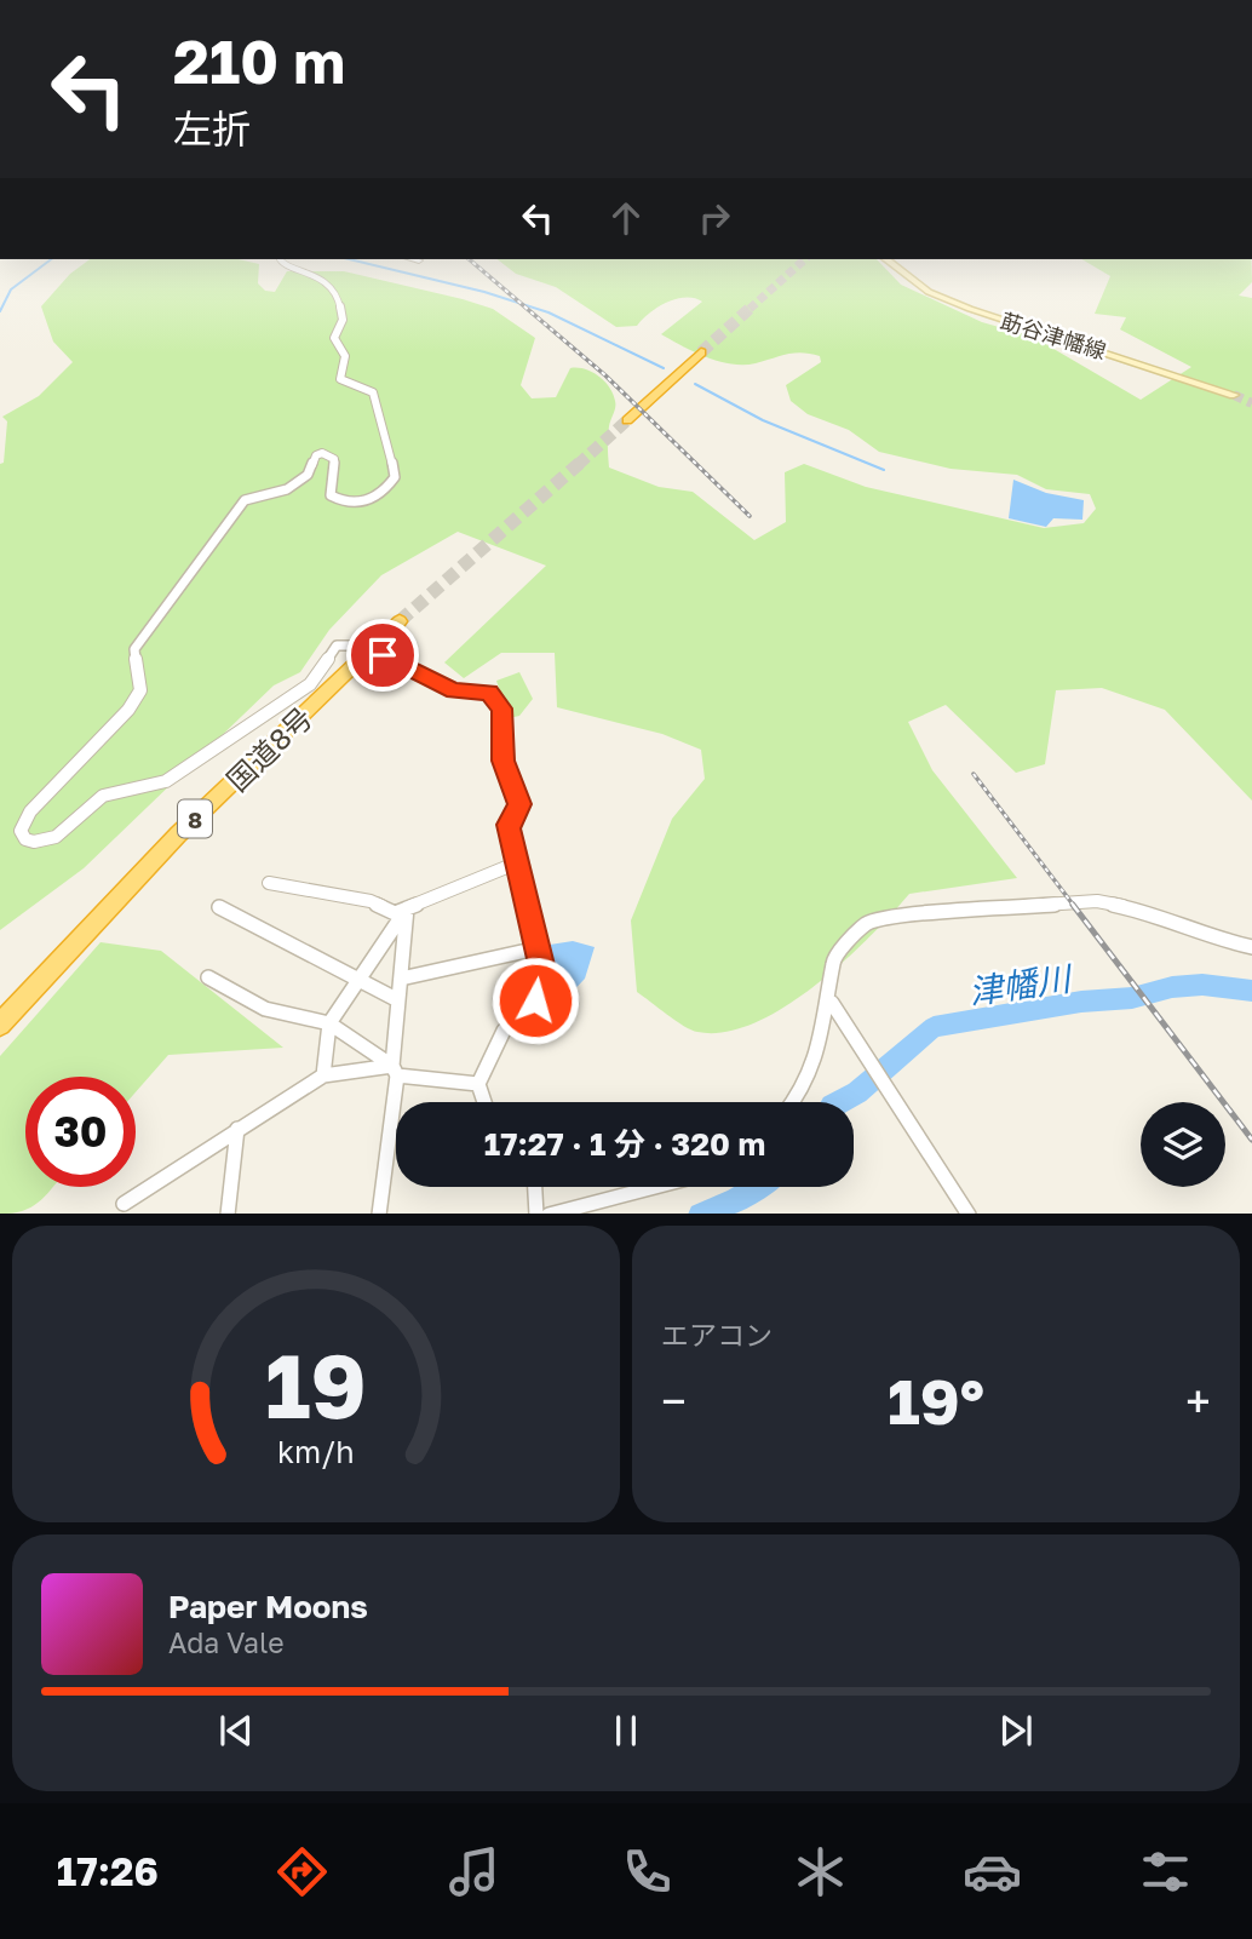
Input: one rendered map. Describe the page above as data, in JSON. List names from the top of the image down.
{
  "streets": {
    "highway": ["国道8号", "8"],
    "main road": ["莇谷津幡線"]
  },
  "water": ["津幡川"],
  "page": {
    "turn": ["210 m", "左折"],
    "limit": "30",
    "trip": "17:27 · 1 分 · 320 m",
    "tile": "エアコン",
    "heat": ["−", "19°", "+"],
    "song": ["Paper Moons", "Ada Vale"],
    "tabs": "17:26",
    "gauge": ["19", "km/h"]
  }
}
